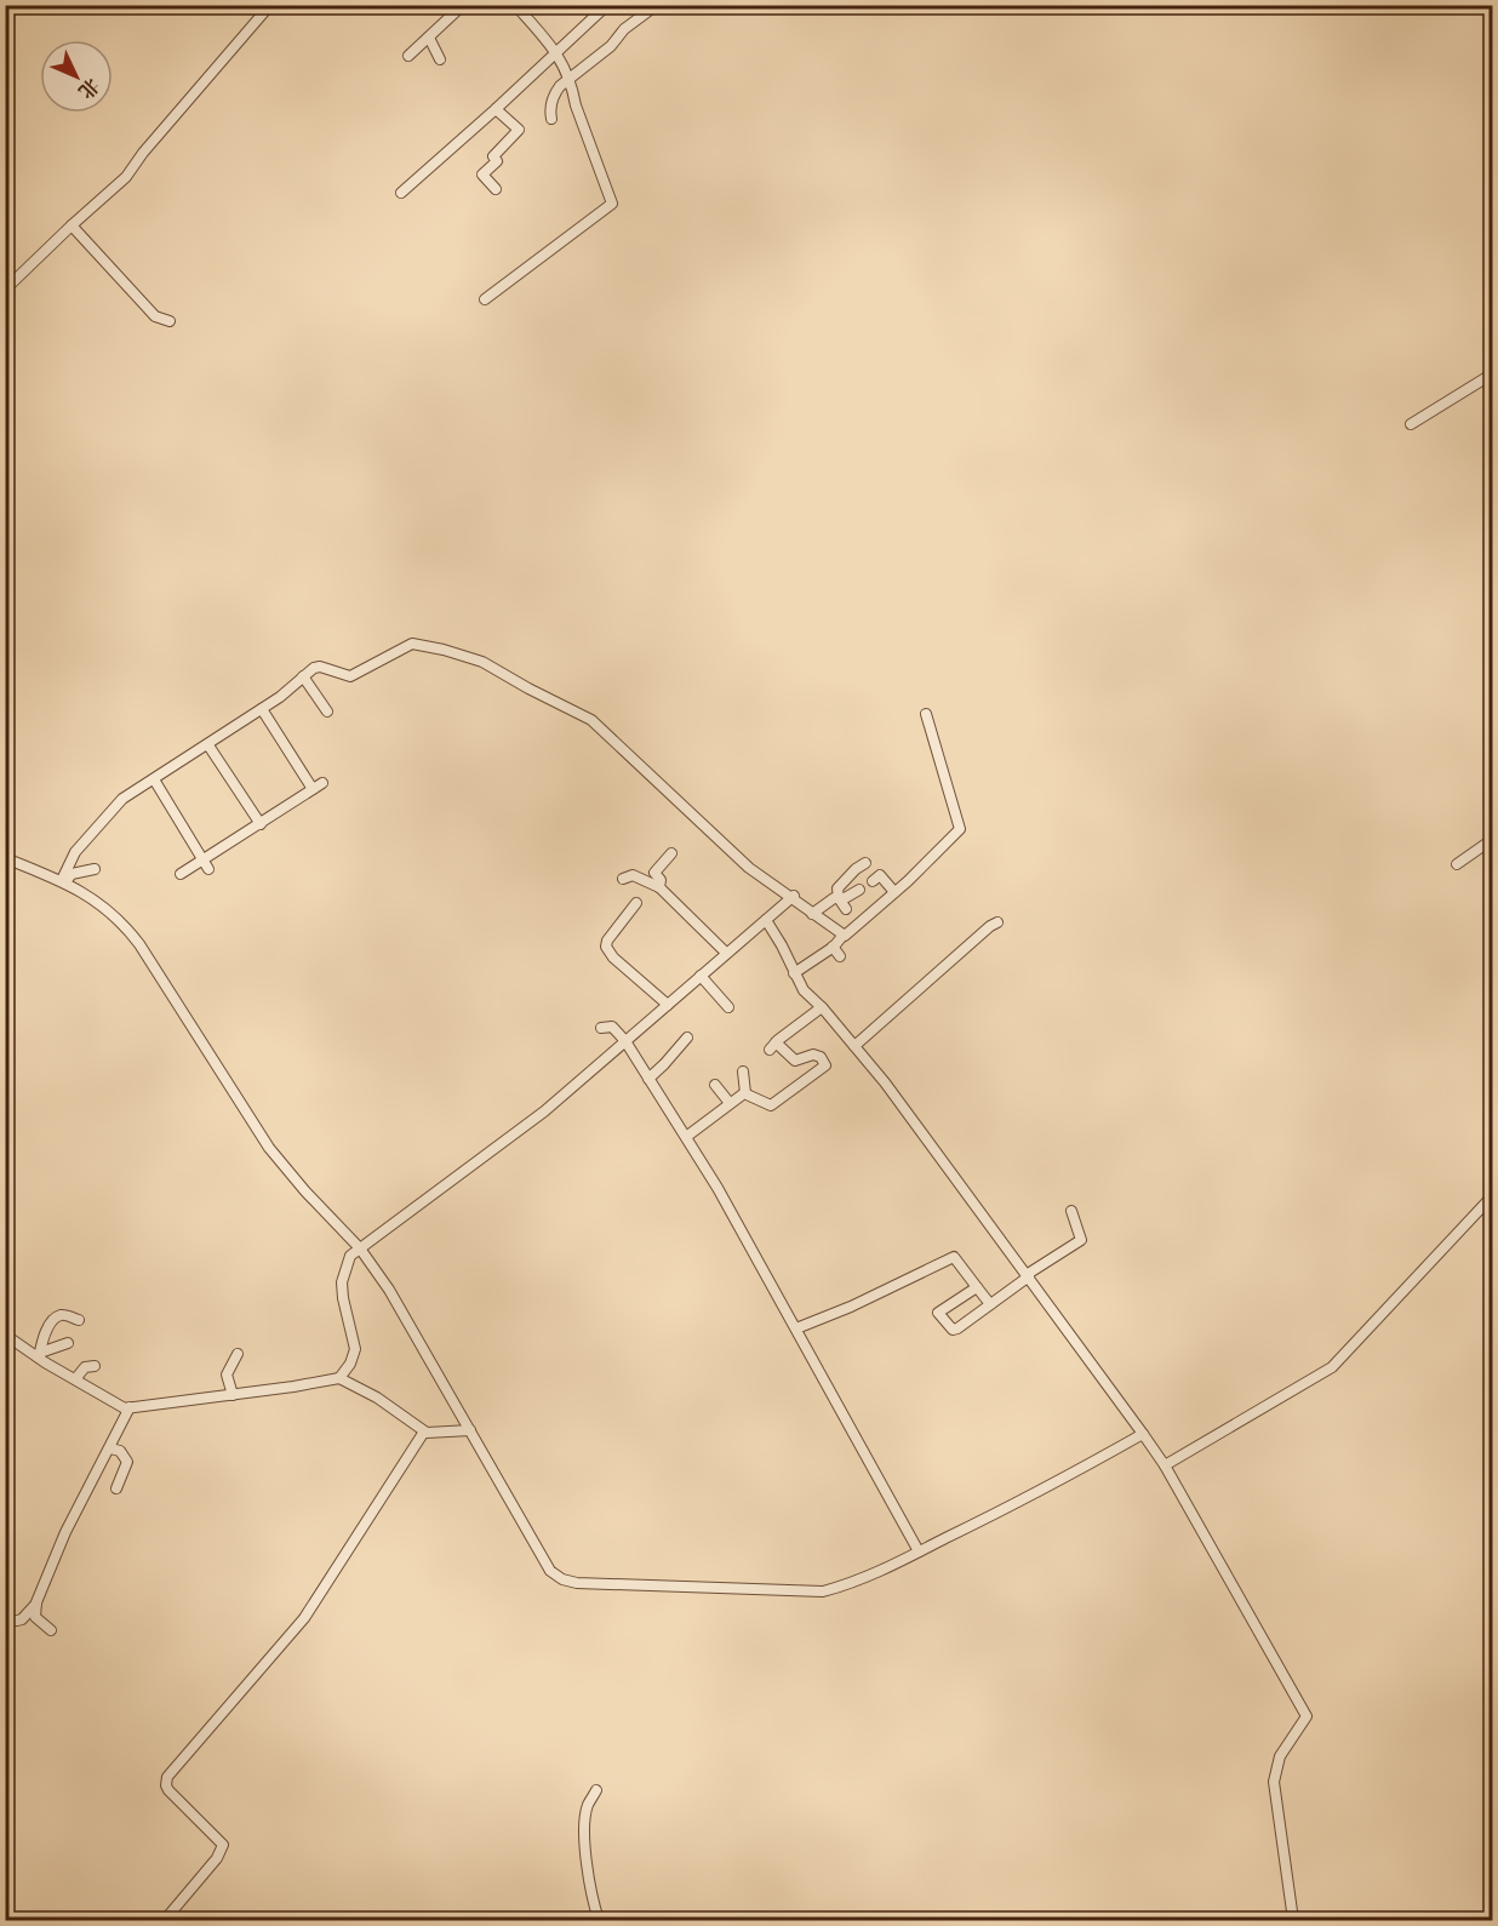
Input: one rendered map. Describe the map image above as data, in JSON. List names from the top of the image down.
{
  "north": "bottom right"
}
